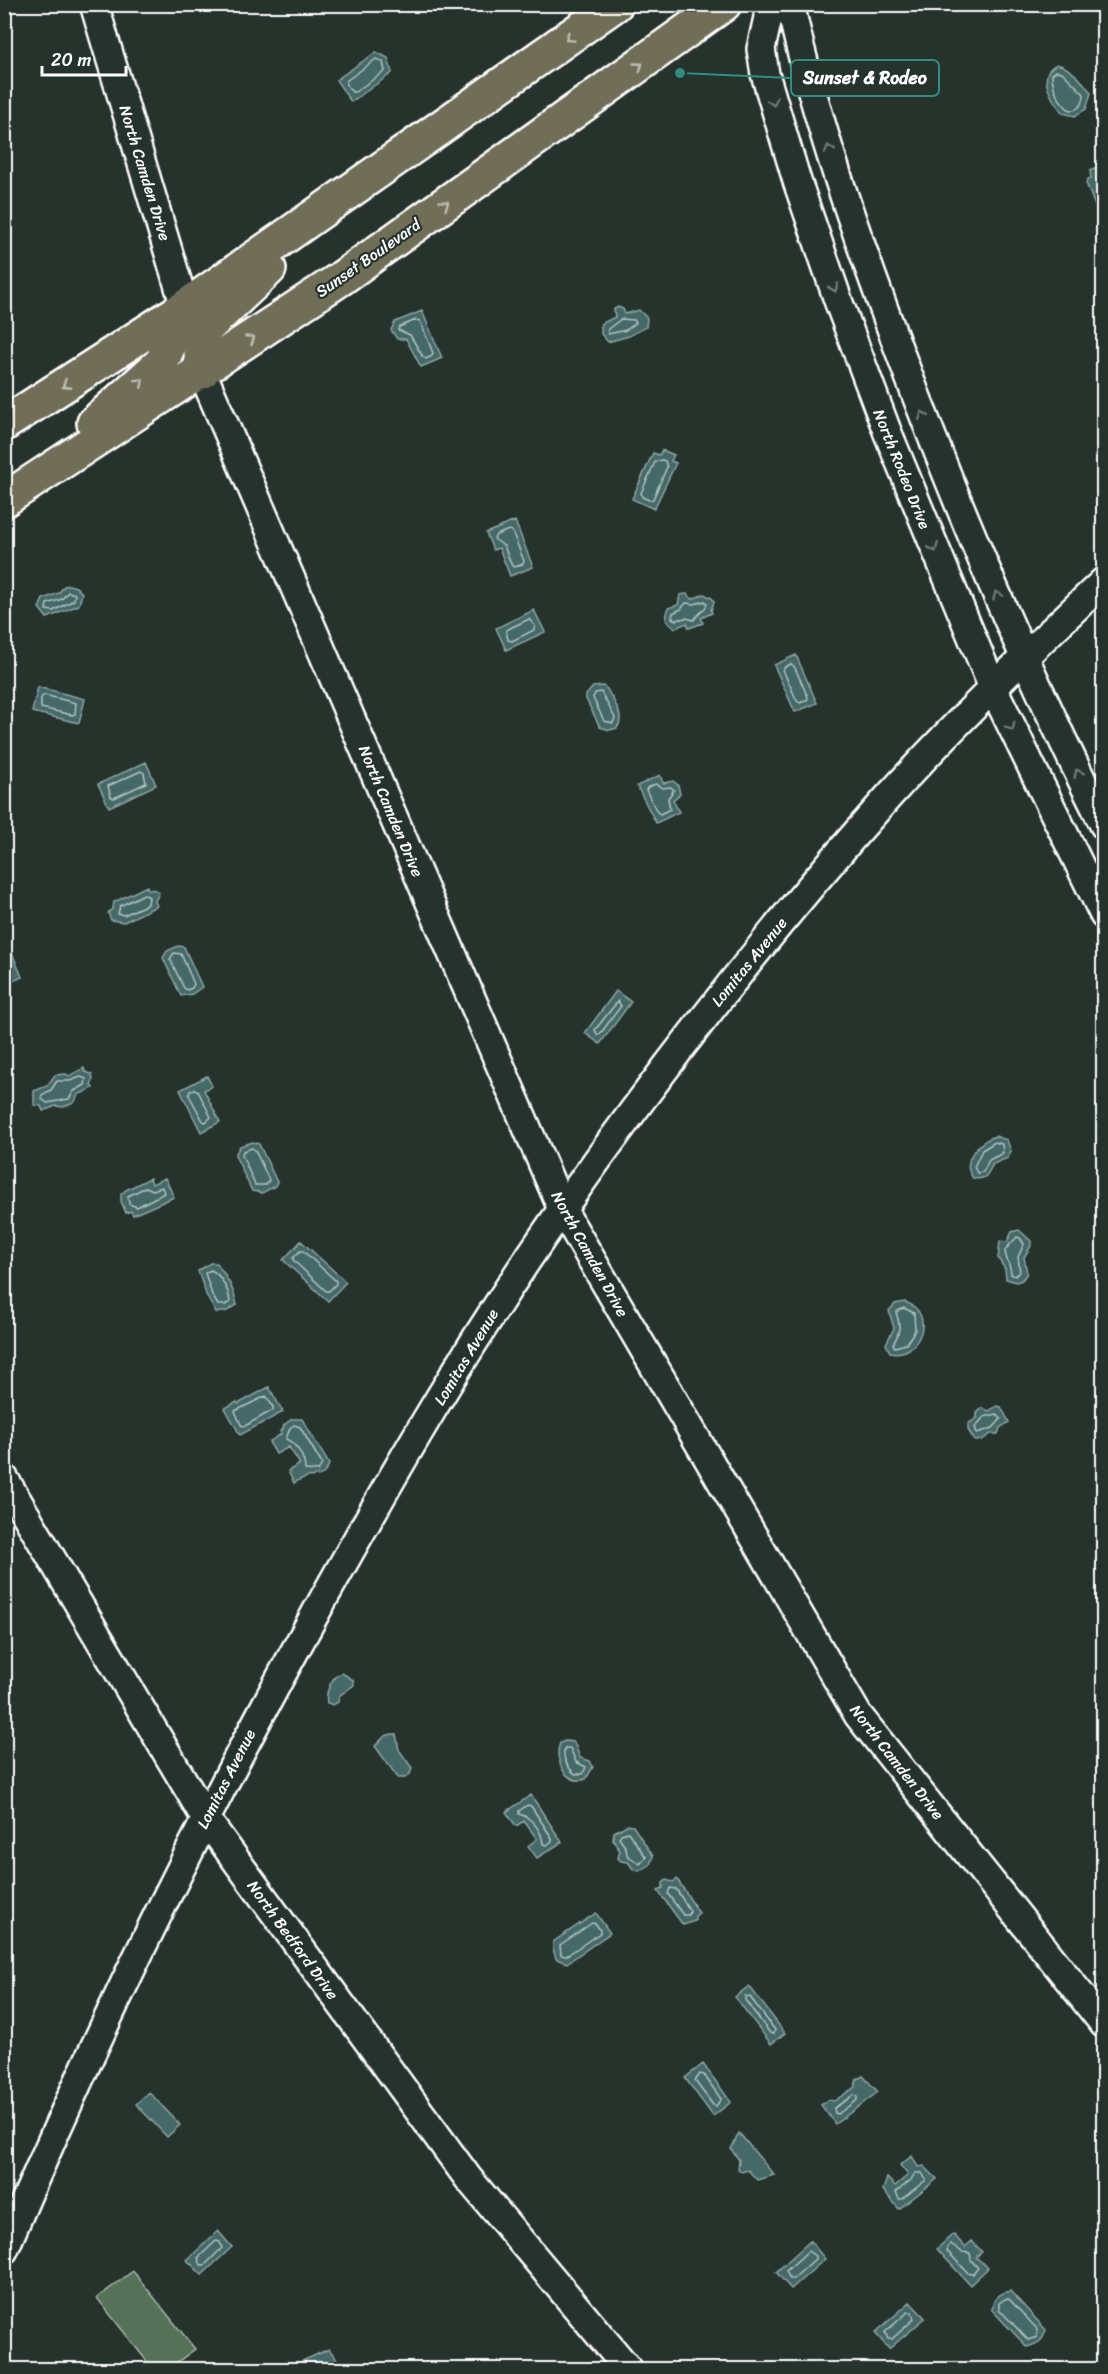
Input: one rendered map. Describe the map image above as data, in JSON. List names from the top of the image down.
{
  "streets": {
    "main road": ["Sunset Boulevard"],
    "street": [
      "North Camden Drive",
      "North Rodeo Drive",
      "Lomitas Avenue",
      "North Bedford Drive"
    ]
  },
  "crossings": [
    ["North Camden Drive", "Sunset Boulevard"],
    ["North Camden Drive", "Lomitas Avenue"],
    ["North Rodeo Drive", "Lomitas Avenue"],
    ["Lomitas Avenue", "North Bedford Drive"]
  ],
  "places": ["Sunset & Rodeo"],
  "scale_bar": "20 m"
}
